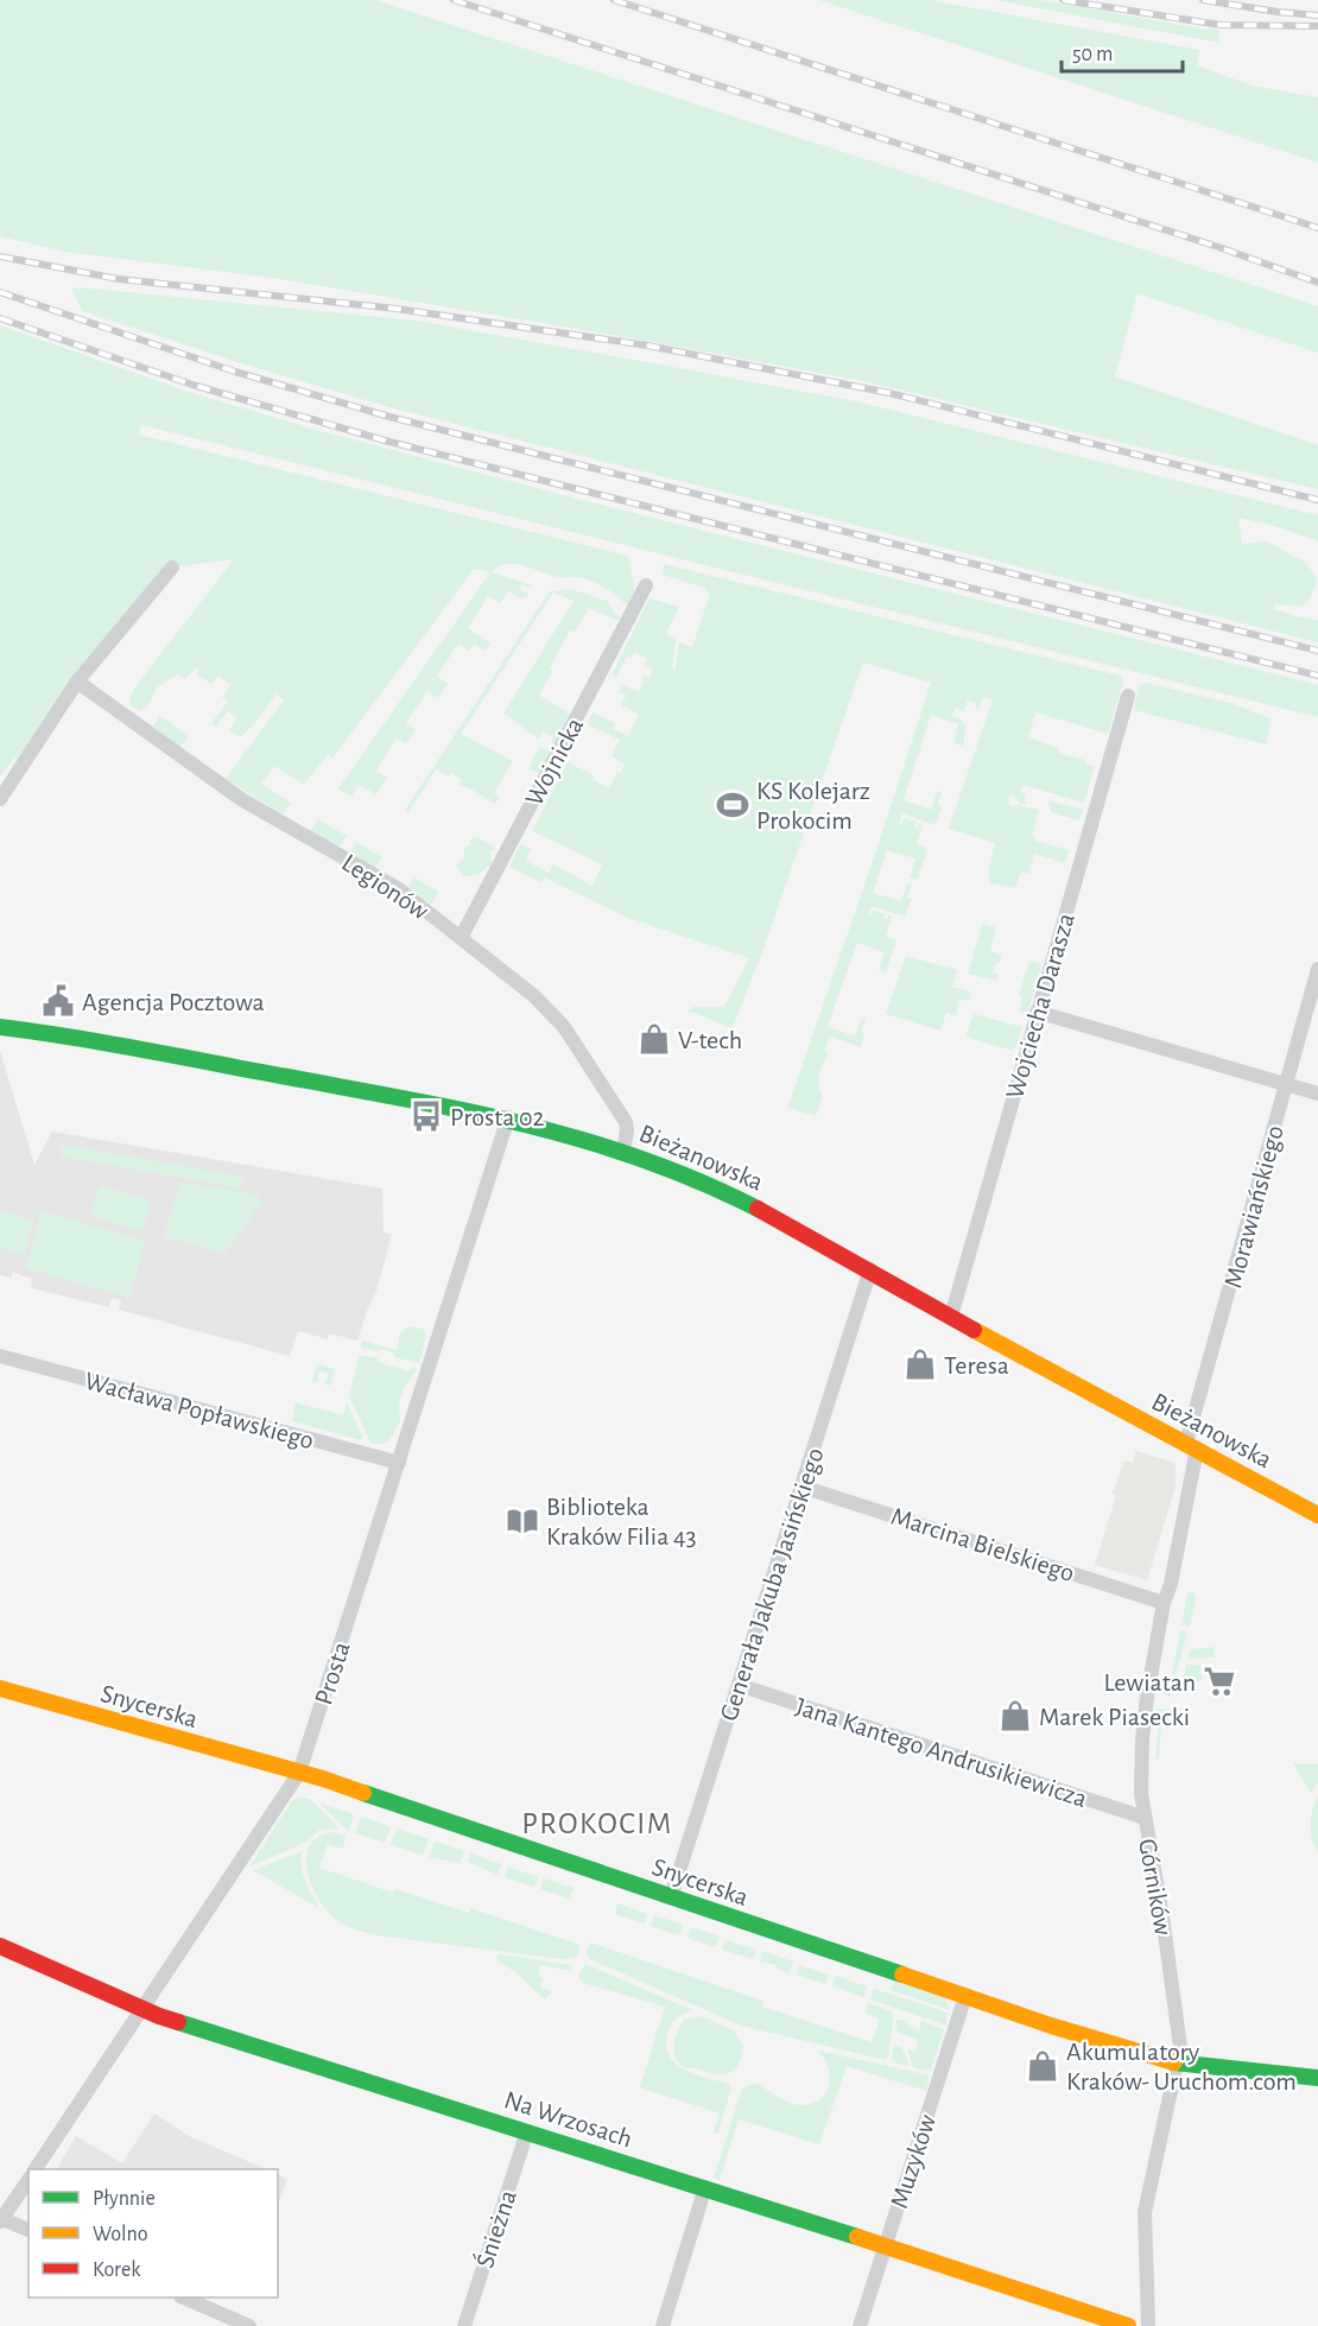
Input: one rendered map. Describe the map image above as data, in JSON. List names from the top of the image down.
{
  "streets": {
    "street": [
      "Wojnicka",
      "Legionów",
      "Wojciecha Darasza",
      "Bieżanowska",
      "Morawiańskiego",
      "Wacława Popławskiego",
      "Marcina Bielskiego",
      "Generała Jakuba Jasińskiego",
      "Prosta",
      "Snycerska",
      "Jana Kantego Andrusikiewicza",
      "Górników",
      "Na Wrzosach",
      "Muzyków",
      "Śnieżna"
    ]
  },
  "crossings": [
    ["Wojnicka", "Legionów"],
    ["Legionów", "Bieżanowska"],
    ["Wojciecha Darasza", "Bieżanowska"],
    ["Bieżanowska", "Morawiańskiego"],
    ["Bieżanowska", "Generała Jakuba Jasińskiego"],
    ["Bieżanowska", "Prosta"],
    ["Bieżanowska", "Górników"],
    ["Morawiańskiego", "Górników"],
    ["Wacława Popławskiego", "Prosta"],
    ["Marcina Bielskiego", "Generała Jakuba Jasińskiego"],
    ["Marcina Bielskiego", "Górników"],
    ["Generała Jakuba Jasińskiego", "Snycerska"],
    ["Generała Jakuba Jasińskiego", "Jana Kantego Andrusikiewicza"],
    ["Prosta", "Snycerska"],
    ["Prosta", "Na Wrzosach"],
    ["Snycerska", "Górników"],
    ["Snycerska", "Muzyków"],
    ["Jana Kantego Andrusikiewicza", "Górników"],
    ["Na Wrzosach", "Muzyków"],
    ["Na Wrzosach", "Śnieżna"]
  ],
  "districts": ["PROKOCIM"],
  "places": {
    "sports": ["KS Kolejarz Prokocim"],
    "public building": ["Agencja Pocztowa"],
    "shop": [
      "V-tech",
      "Teresa",
      "Marek Piasecki",
      "Akumulatory Kraków- Uruchom.com"
    ],
    "bus stop": ["Prosta 02"],
    "library": ["Biblioteka Kraków Filia 43"],
    "supermarket": ["Lewiatan"]
  },
  "legend": ["Płynnie", "Wolno", "Korek"],
  "scale_bar": "50 m"
}
